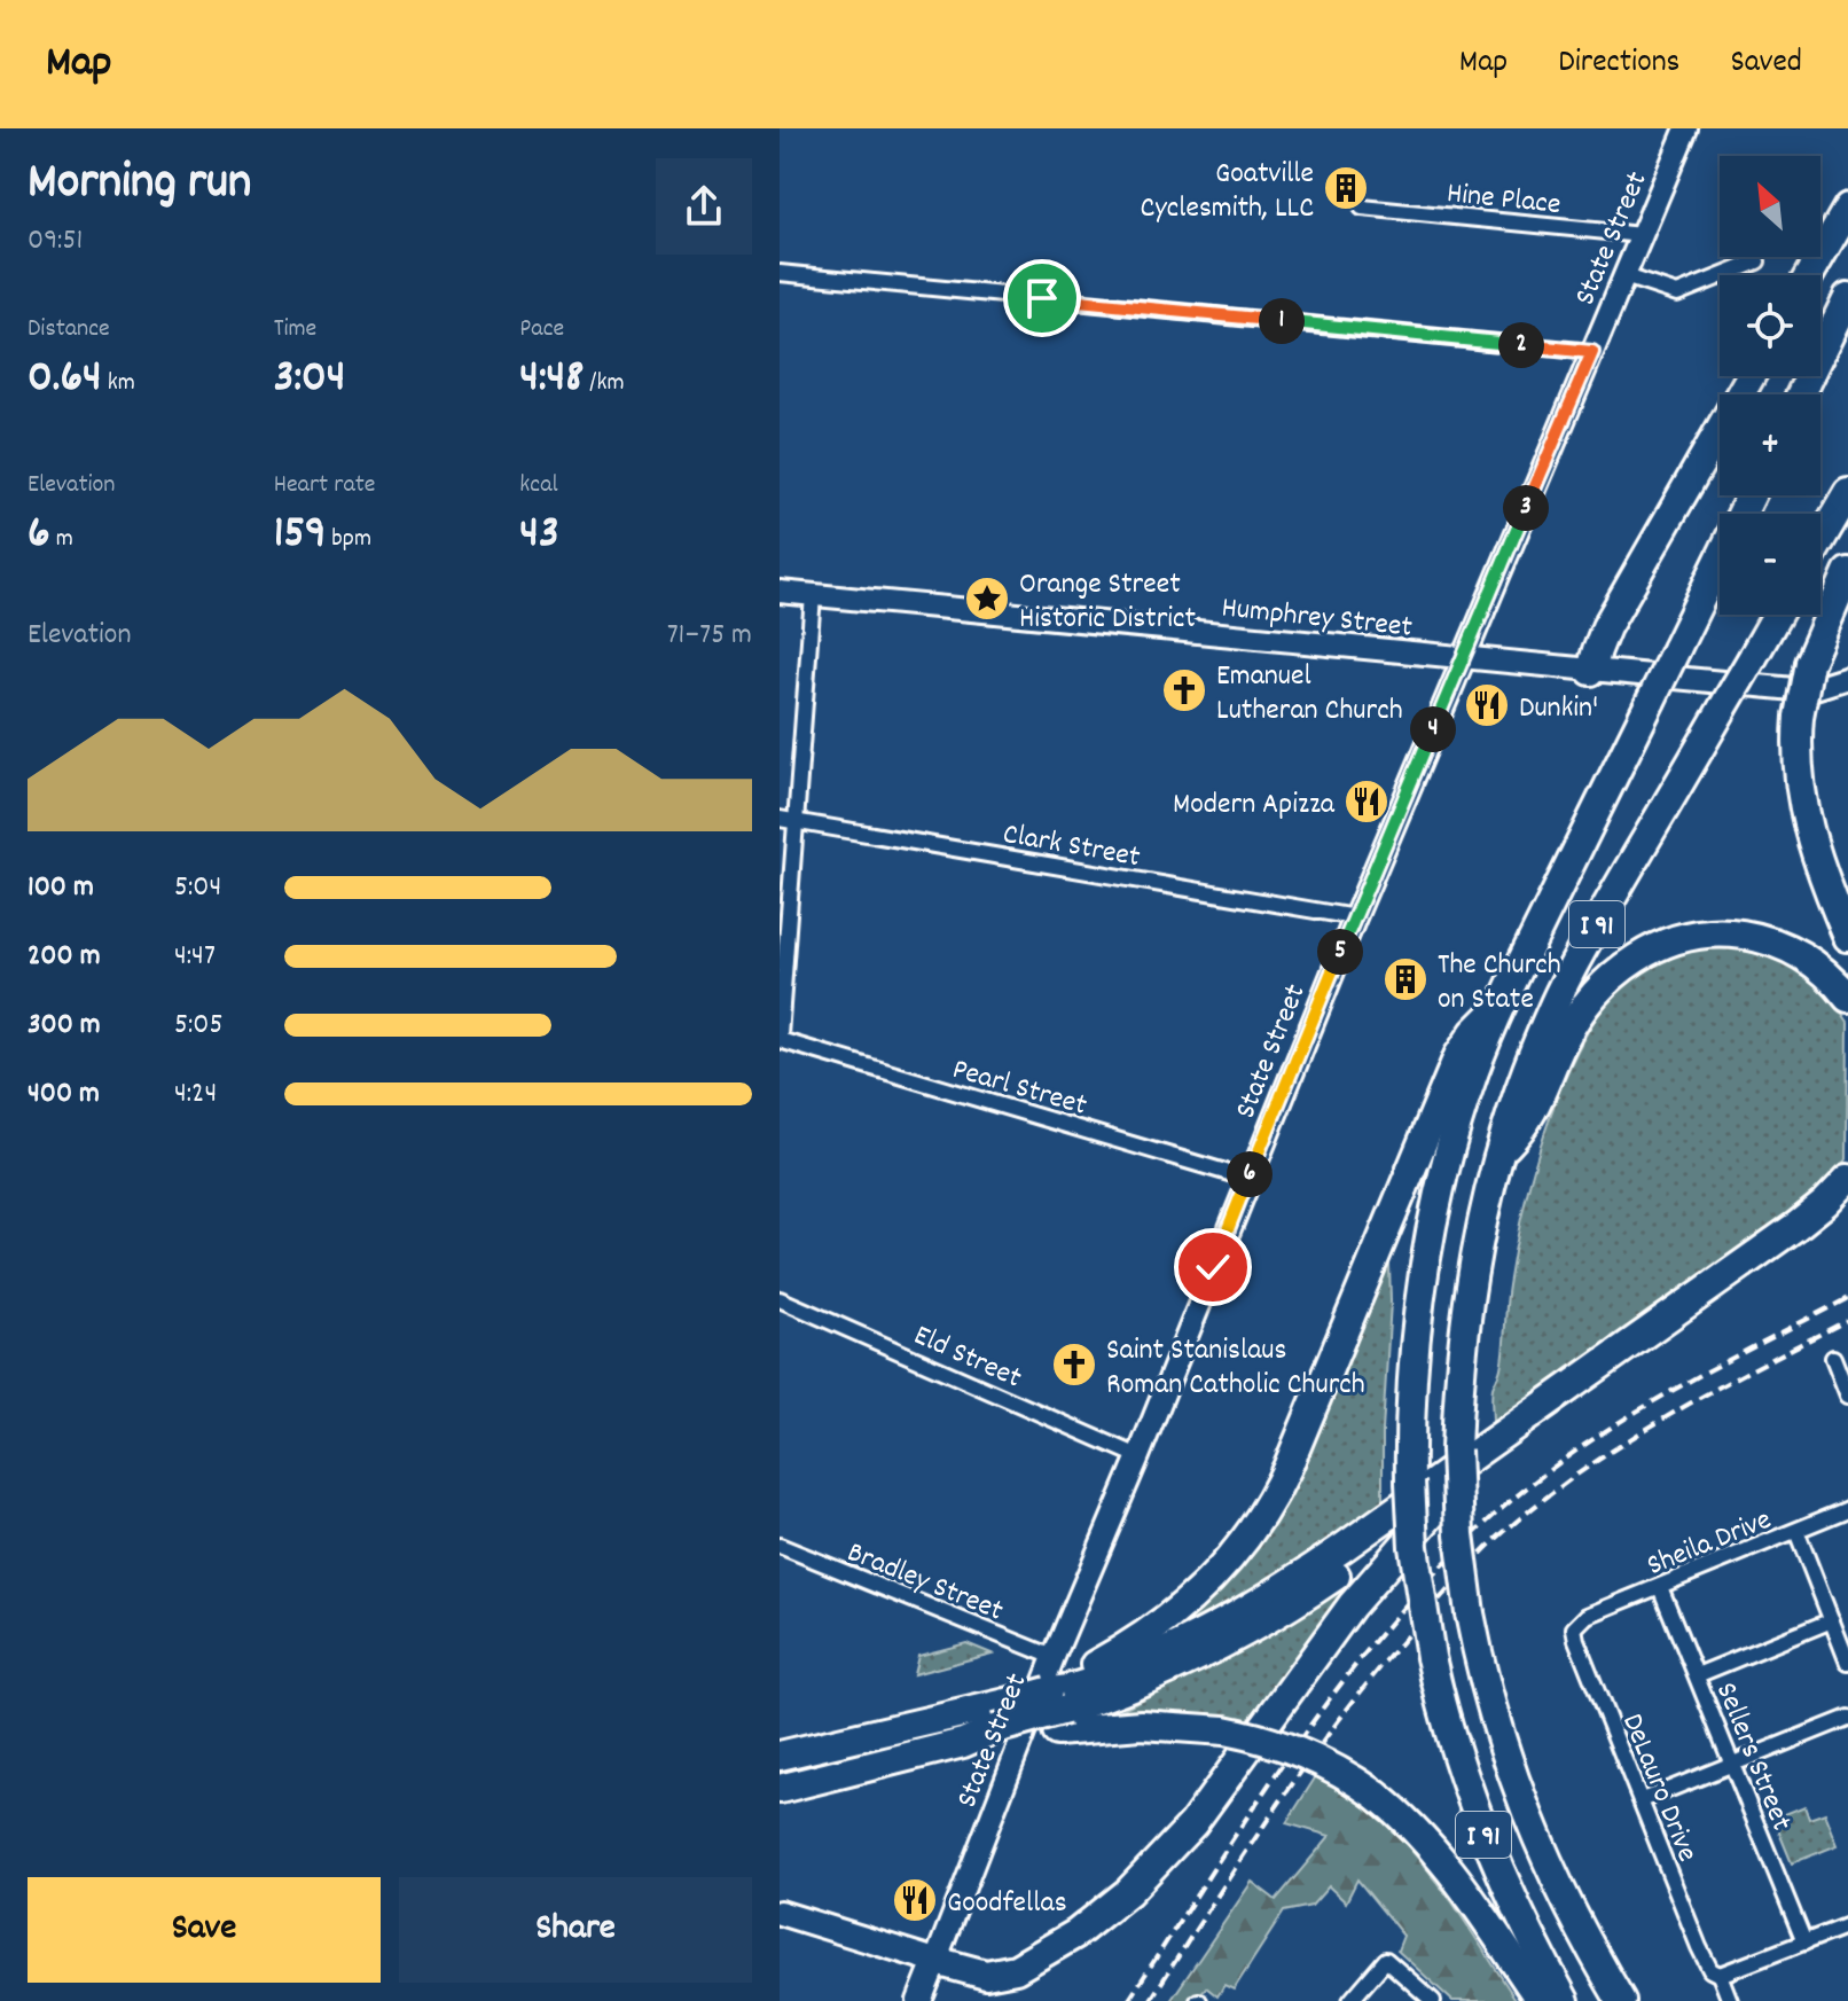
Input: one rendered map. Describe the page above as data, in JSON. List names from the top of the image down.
{
  "streets": {
    "highway": ["I 91"],
    "main road": ["State Street", "Humphrey Street"],
    "street": [
      "Hine Place",
      "Clark Street",
      "Pearl Street",
      "Eld Street",
      "Sheila Drive",
      "Bradley Street",
      "Sellers Street",
      "DeLauro Drive"
    ]
  },
  "crossings": [
    ["Hine Place", "State Street"],
    ["State Street", "Humphrey Street"],
    ["State Street", "Clark Street"],
    ["State Street", "Pearl Street"],
    ["State Street", "Eld Street"],
    ["State Street", "Bradley Street"],
    ["Sheila Drive", "Sellers Street"],
    ["Sheila Drive", "DeLauro Drive"]
  ],
  "places": {
    "building": ["Goatville Cyclesmith, LLC", "The Church on State"],
    "place": ["Orange Street Historic District"],
    "church": ["Emanuel Lutheran Church", "Saint Stanislaus Roman Catholic Church"],
    "restaurant": ["Dunkin'", "Modern Apizza", "Goodfellas"]
  },
  "north": "top left",
  "page": {
    "header": "Map",
    "nav": ["Map", "Directions", "Saved"],
    "heading": ["Morning run", "09:51"],
    "map_buttons": ["+", "−"],
    "stats": [
      ["Distance", "0.64 km"],
      ["Time", "3:04"],
      ["Pace", "4:48 /km"],
      ["Elevation", "6 m"],
      ["Heart rate", "159 bpm"],
      ["kcal", "43"]
    ],
    "pins": [
      "1",
      "2",
      "3",
      "4",
      "5",
      "6"
    ],
    "chart": ["Elevation", "71–75 m"],
    "list": [
      {
        "name": "100 m",
        "note": "5:04"
      },
      {
        "name": "200 m",
        "note": "4:47"
      },
      {
        "name": "300 m",
        "note": "5:05"
      },
      {
        "name": "400 m",
        "note": "4:24"
      }
    ],
    "buttons": ["Save", "Share"]
  }
}
